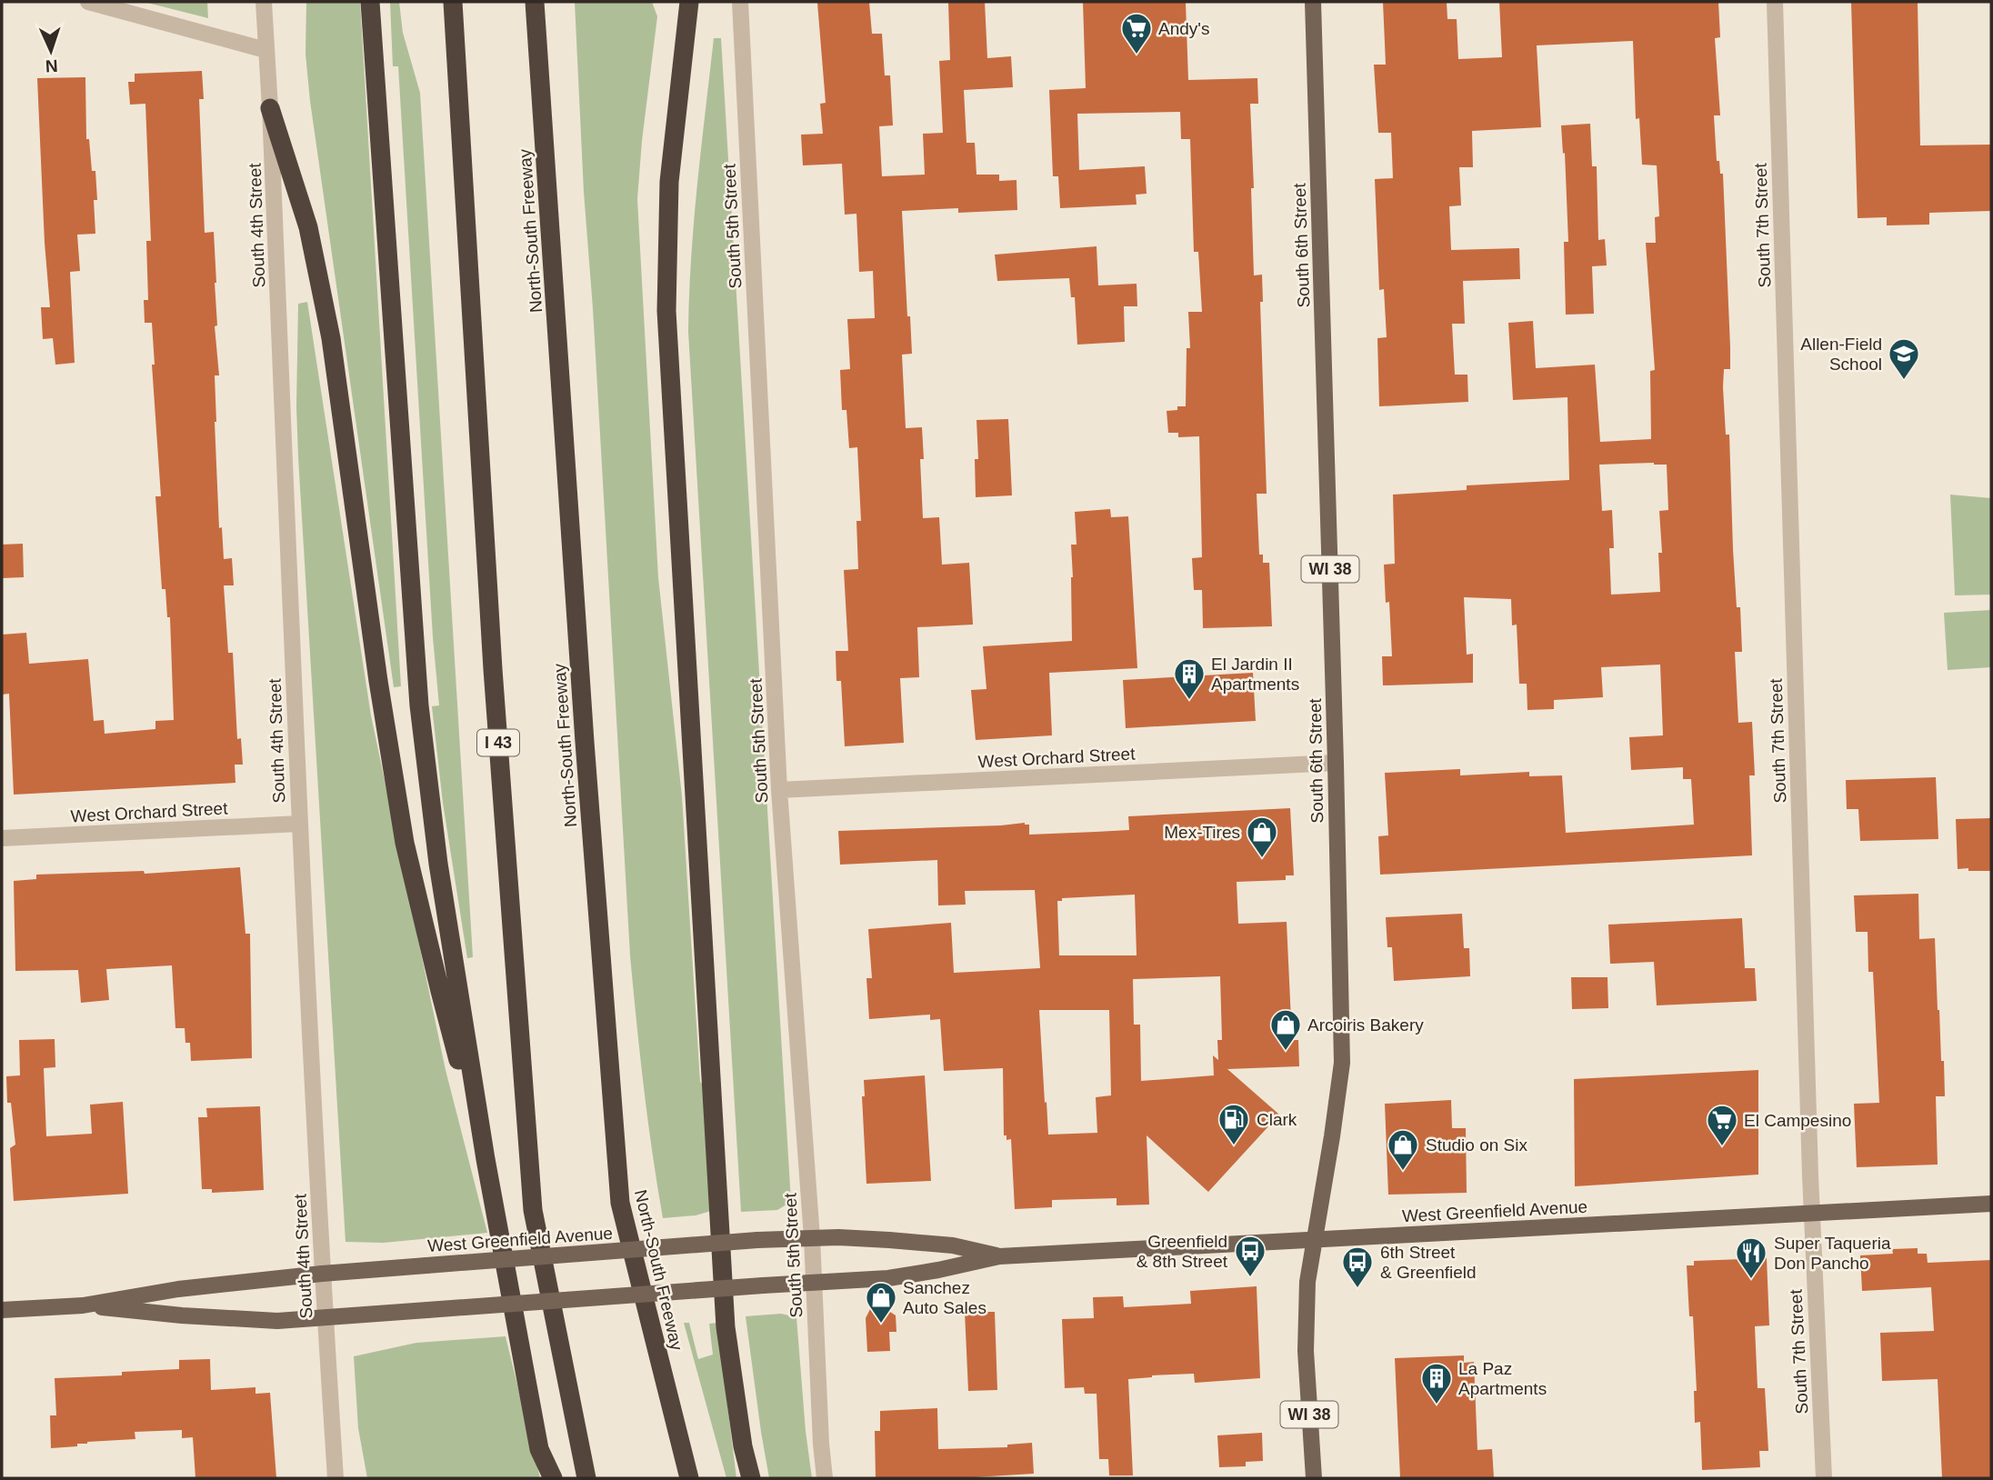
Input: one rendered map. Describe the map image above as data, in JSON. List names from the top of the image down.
{
  "streets": {
    "highway": ["North-South Freeway", "I 43"],
    "main road": ["South 6th Street", "WI 38", "West Greenfield Avenue"],
    "street": [
      "South 4th Street",
      "South 7th Street",
      "South 5th Street",
      "West Orchard Street"
    ]
  },
  "crossings": [
    ["South 4th Street", "West Orchard Street"],
    ["South 4th Street", "West Greenfield Avenue"],
    ["South 7th Street", "West Greenfield Avenue"],
    ["South 5th Street", "West Orchard Street"],
    ["South 5th Street", "West Greenfield Avenue"],
    ["South 6th Street", "West Orchard Street"],
    ["South 6th Street", "West Greenfield Avenue"]
  ],
  "places": {
    "supermarket": ["Andy's", "El Campesino"],
    "school or university": ["Allen-Field School"],
    "building": ["El Jardin II Apartments", "La Paz Apartments"],
    "shop": [
      "Mex-Tires",
      "Arcoiris Bakery",
      "Studio on Six",
      "Sanchez Auto Sales"
    ],
    "fuel station": ["Clark"],
    "bus stop": ["Greenfield & 8th Street", "6th Street & Greenfield"],
    "restaurant": ["Super Taqueria Don Pancho"]
  },
  "north": "bottom"
}
